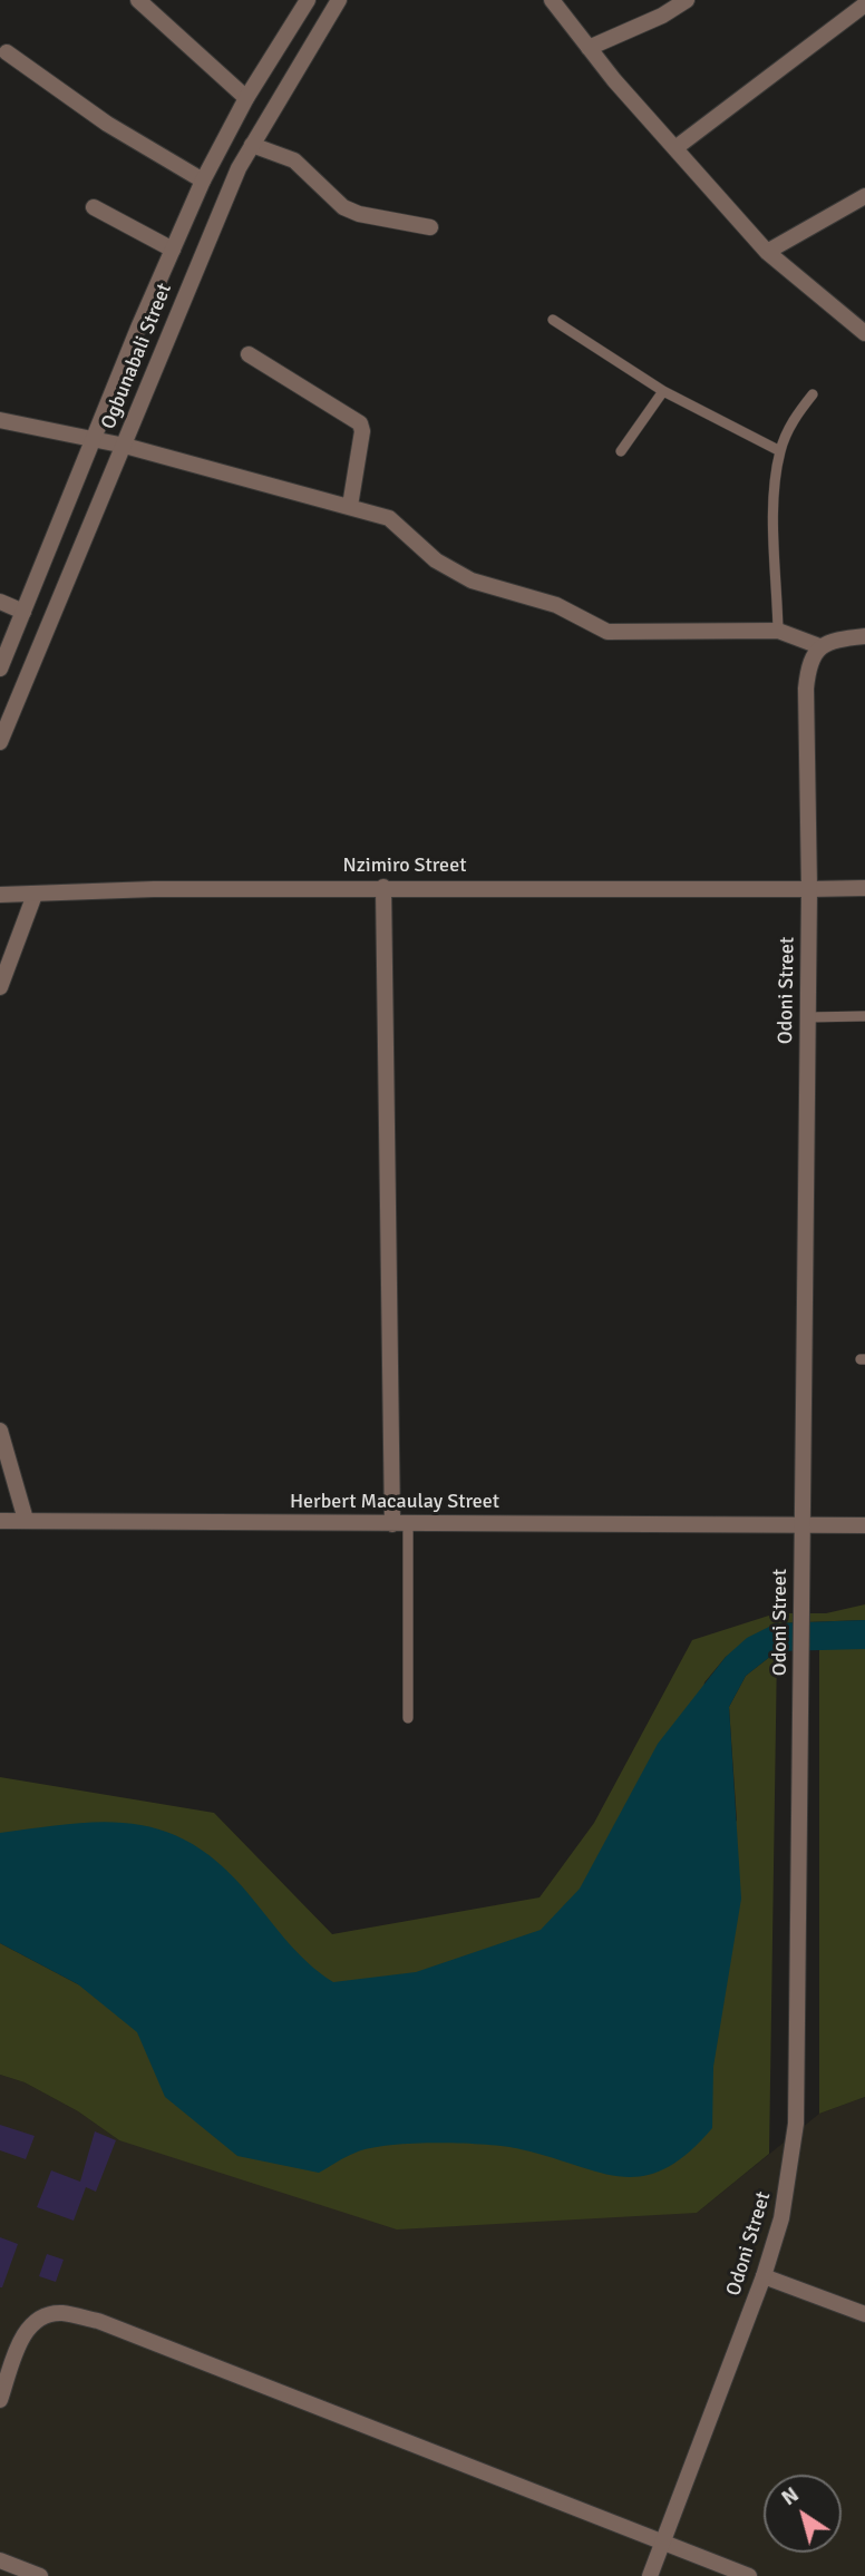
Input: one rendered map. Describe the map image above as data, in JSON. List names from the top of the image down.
{
  "streets": {
    "street": [
      "Ogbunabali Street",
      "Nzimiro Street",
      "Odoni Street",
      "Herbert Macaulay Street"
    ]
  },
  "crossings": [
    ["Nzimiro Street", "Odoni Street"],
    ["Odoni Street", "Herbert Macaulay Street"]
  ],
  "north": "top left"
}
